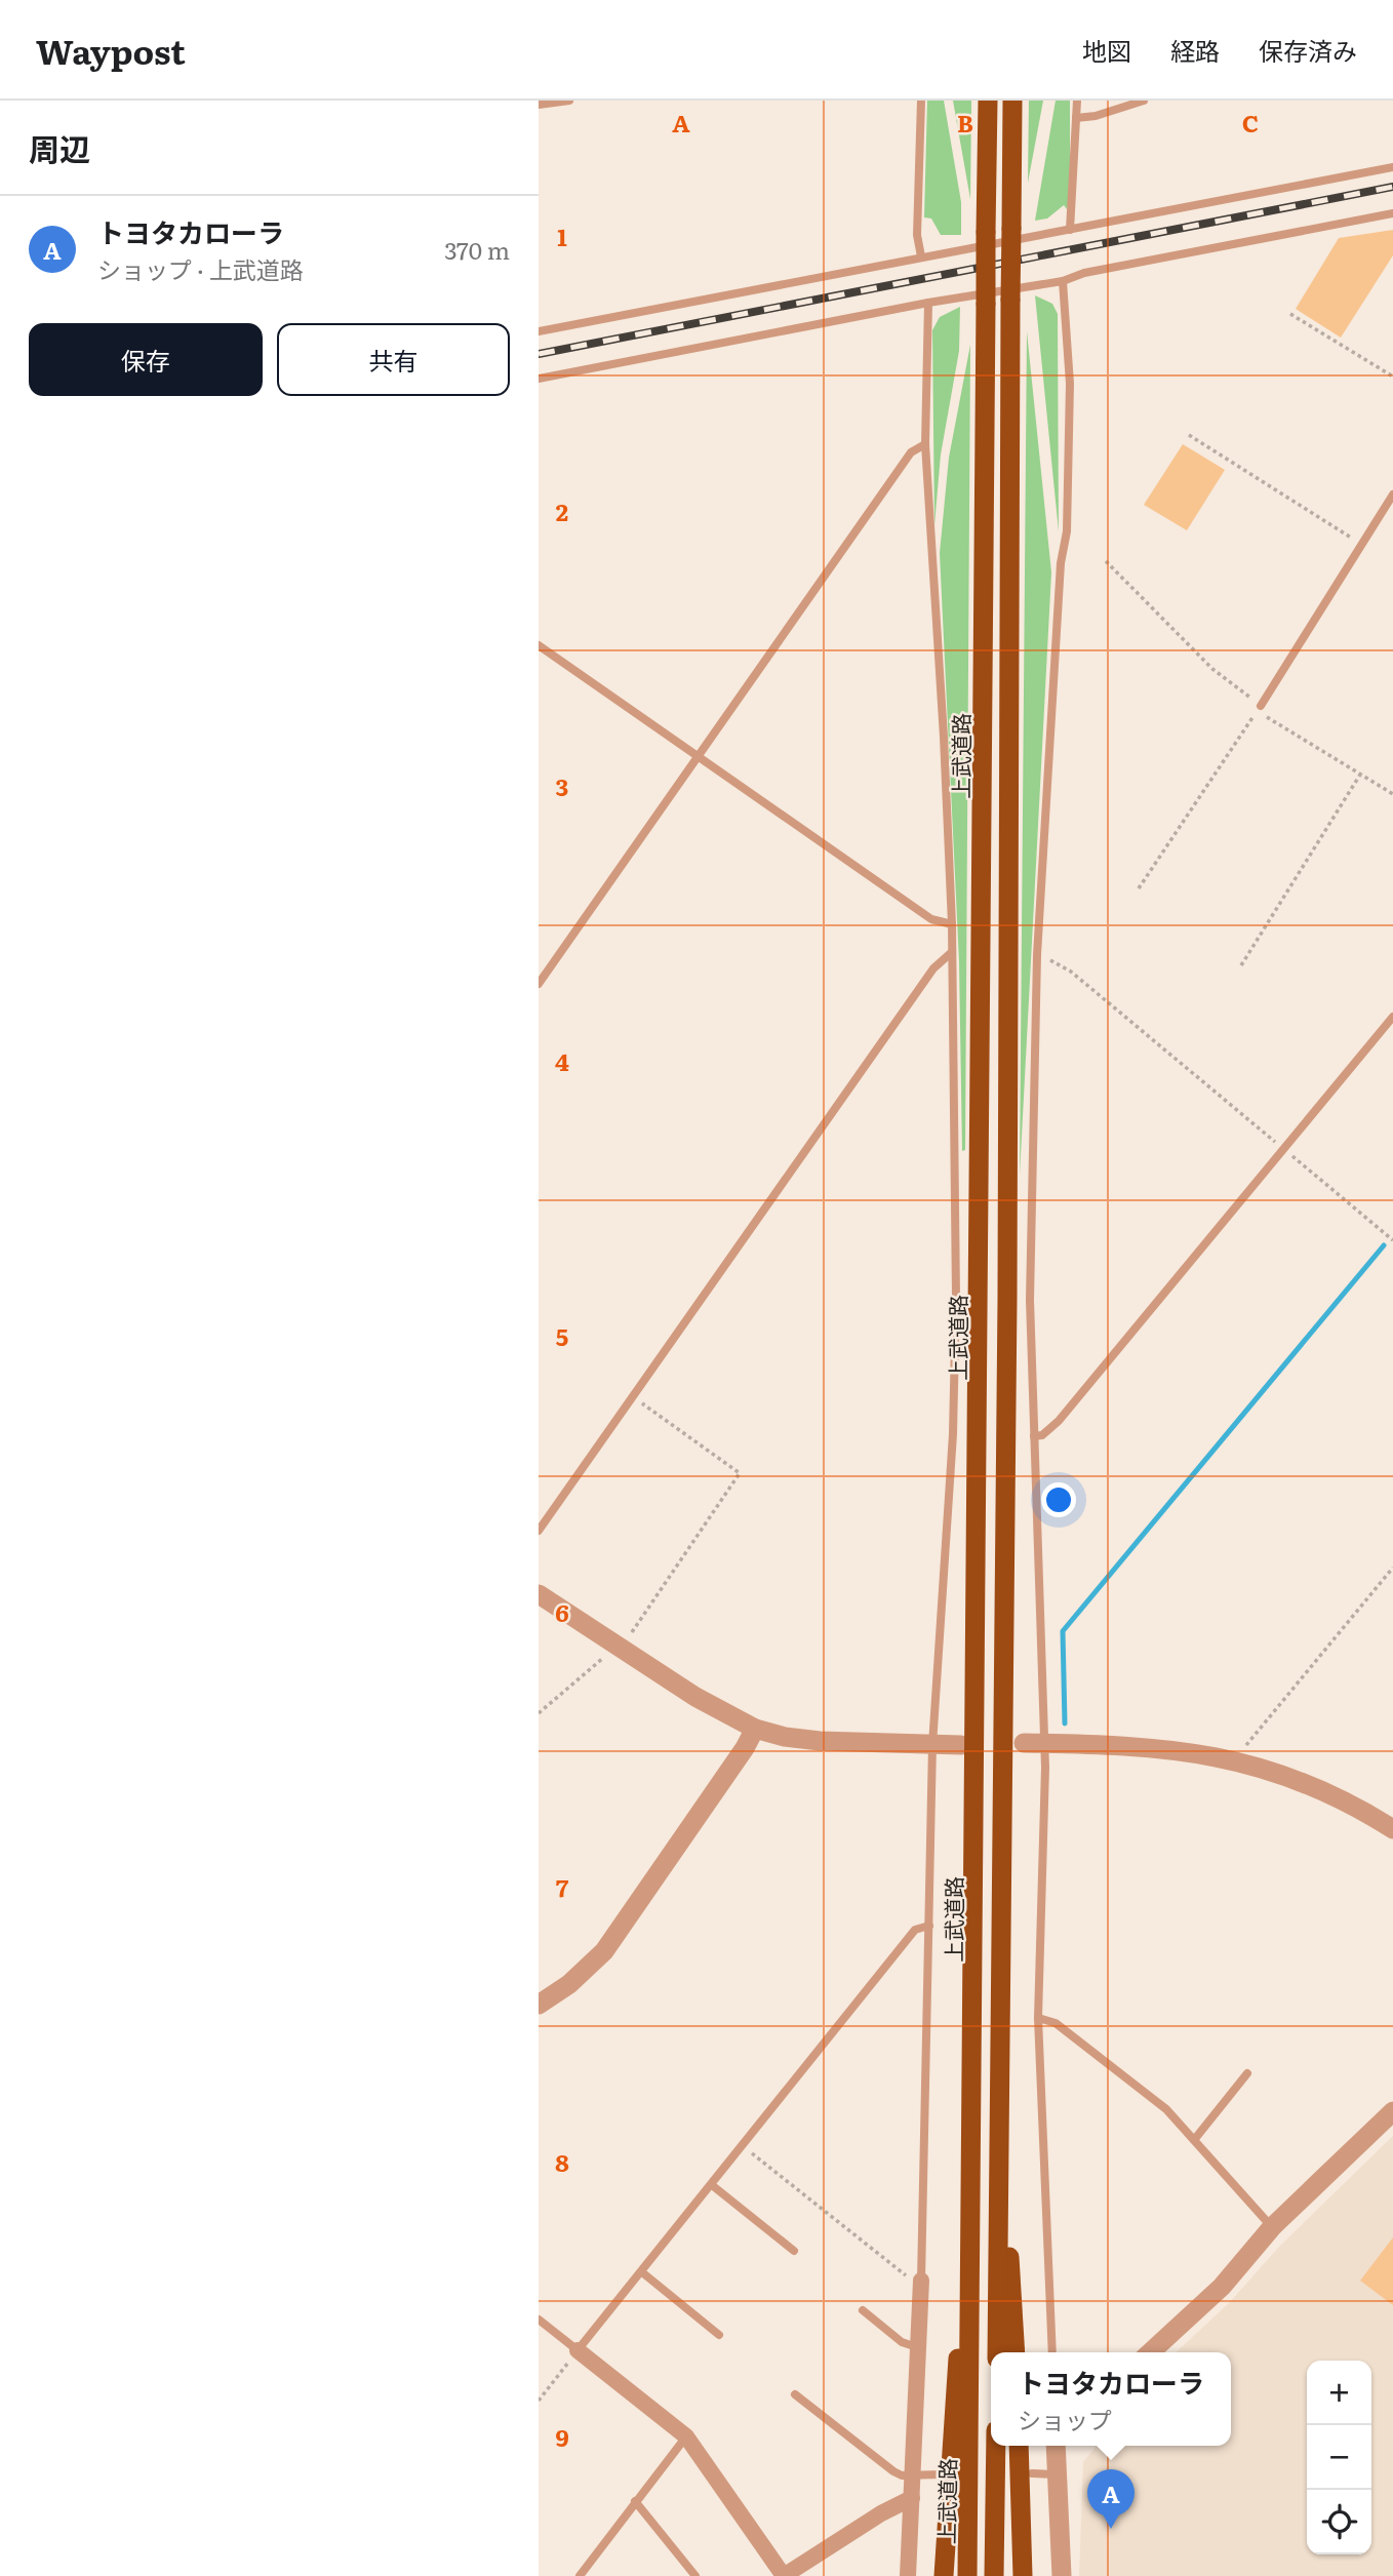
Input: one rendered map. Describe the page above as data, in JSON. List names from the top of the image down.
{
  "streets": {
    "highway": ["上武道路"]
  },
  "page": {
    "header": "Waypost",
    "nav": ["地図", "経路", "保存済み"],
    "heading": "周辺",
    "list": [
      {
        "mark": "A",
        "name": "トヨタカローラ",
        "note": "ショップ · 上武道路",
        "value": "370 m"
      }
    ],
    "buttons": ["保存", "共有"],
    "popup": ["トヨタカローラ", "ショップ"],
    "map_buttons": ["+", "−"],
    "pins": "A"
  },
  "grid": {
    "columns": ["A", "B", "C"],
    "rows": [
      "1",
      "2",
      "3",
      "4",
      "5",
      "6",
      "7",
      "8",
      "9"
    ]
  }
}
